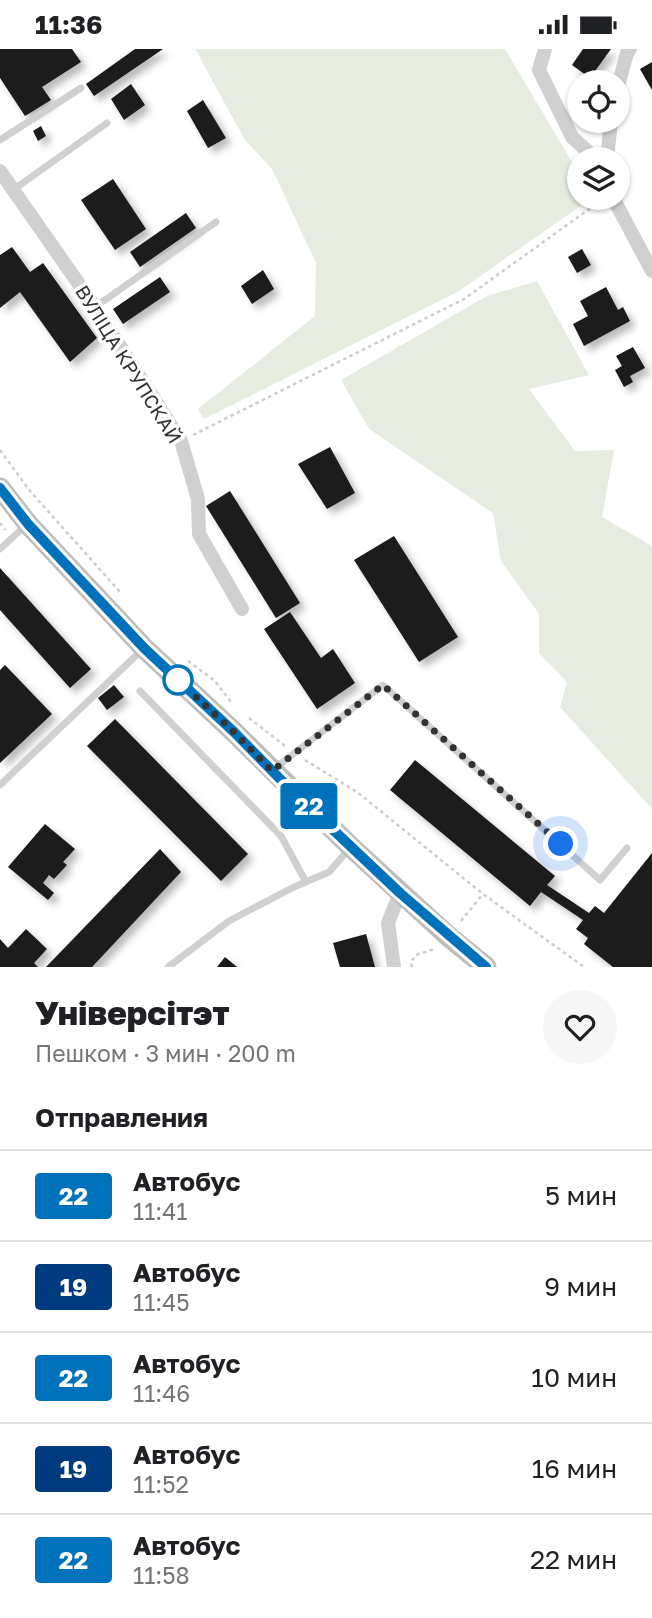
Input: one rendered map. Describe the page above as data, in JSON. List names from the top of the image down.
{
  "streets": {
    "street": ["ВУЛІЦА КРУПСКАЙ"]
  },
  "lines": ["bus line 22"],
  "page": {
    "status": "11:36",
    "on_map": "22",
    "heading": [
      ["Універсітэт", "Пешком · 3 мин · 200 m"],
      "Отправления"
    ],
    "list": [
      {
        "mark": "22",
        "name": "Автобус",
        "note": "11:41",
        "value": "5 мин"
      },
      {
        "mark": "19",
        "name": "Автобус",
        "note": "11:45",
        "value": "9 мин"
      },
      {
        "mark": "22",
        "name": "Автобус",
        "note": "11:46",
        "value": "10 мин"
      },
      {
        "mark": "19",
        "name": "Автобус",
        "note": "11:52",
        "value": "16 мин"
      },
      {
        "mark": "22",
        "name": "Автобус",
        "note": "11:58",
        "value": "22 мин"
      }
    ]
  }
}
